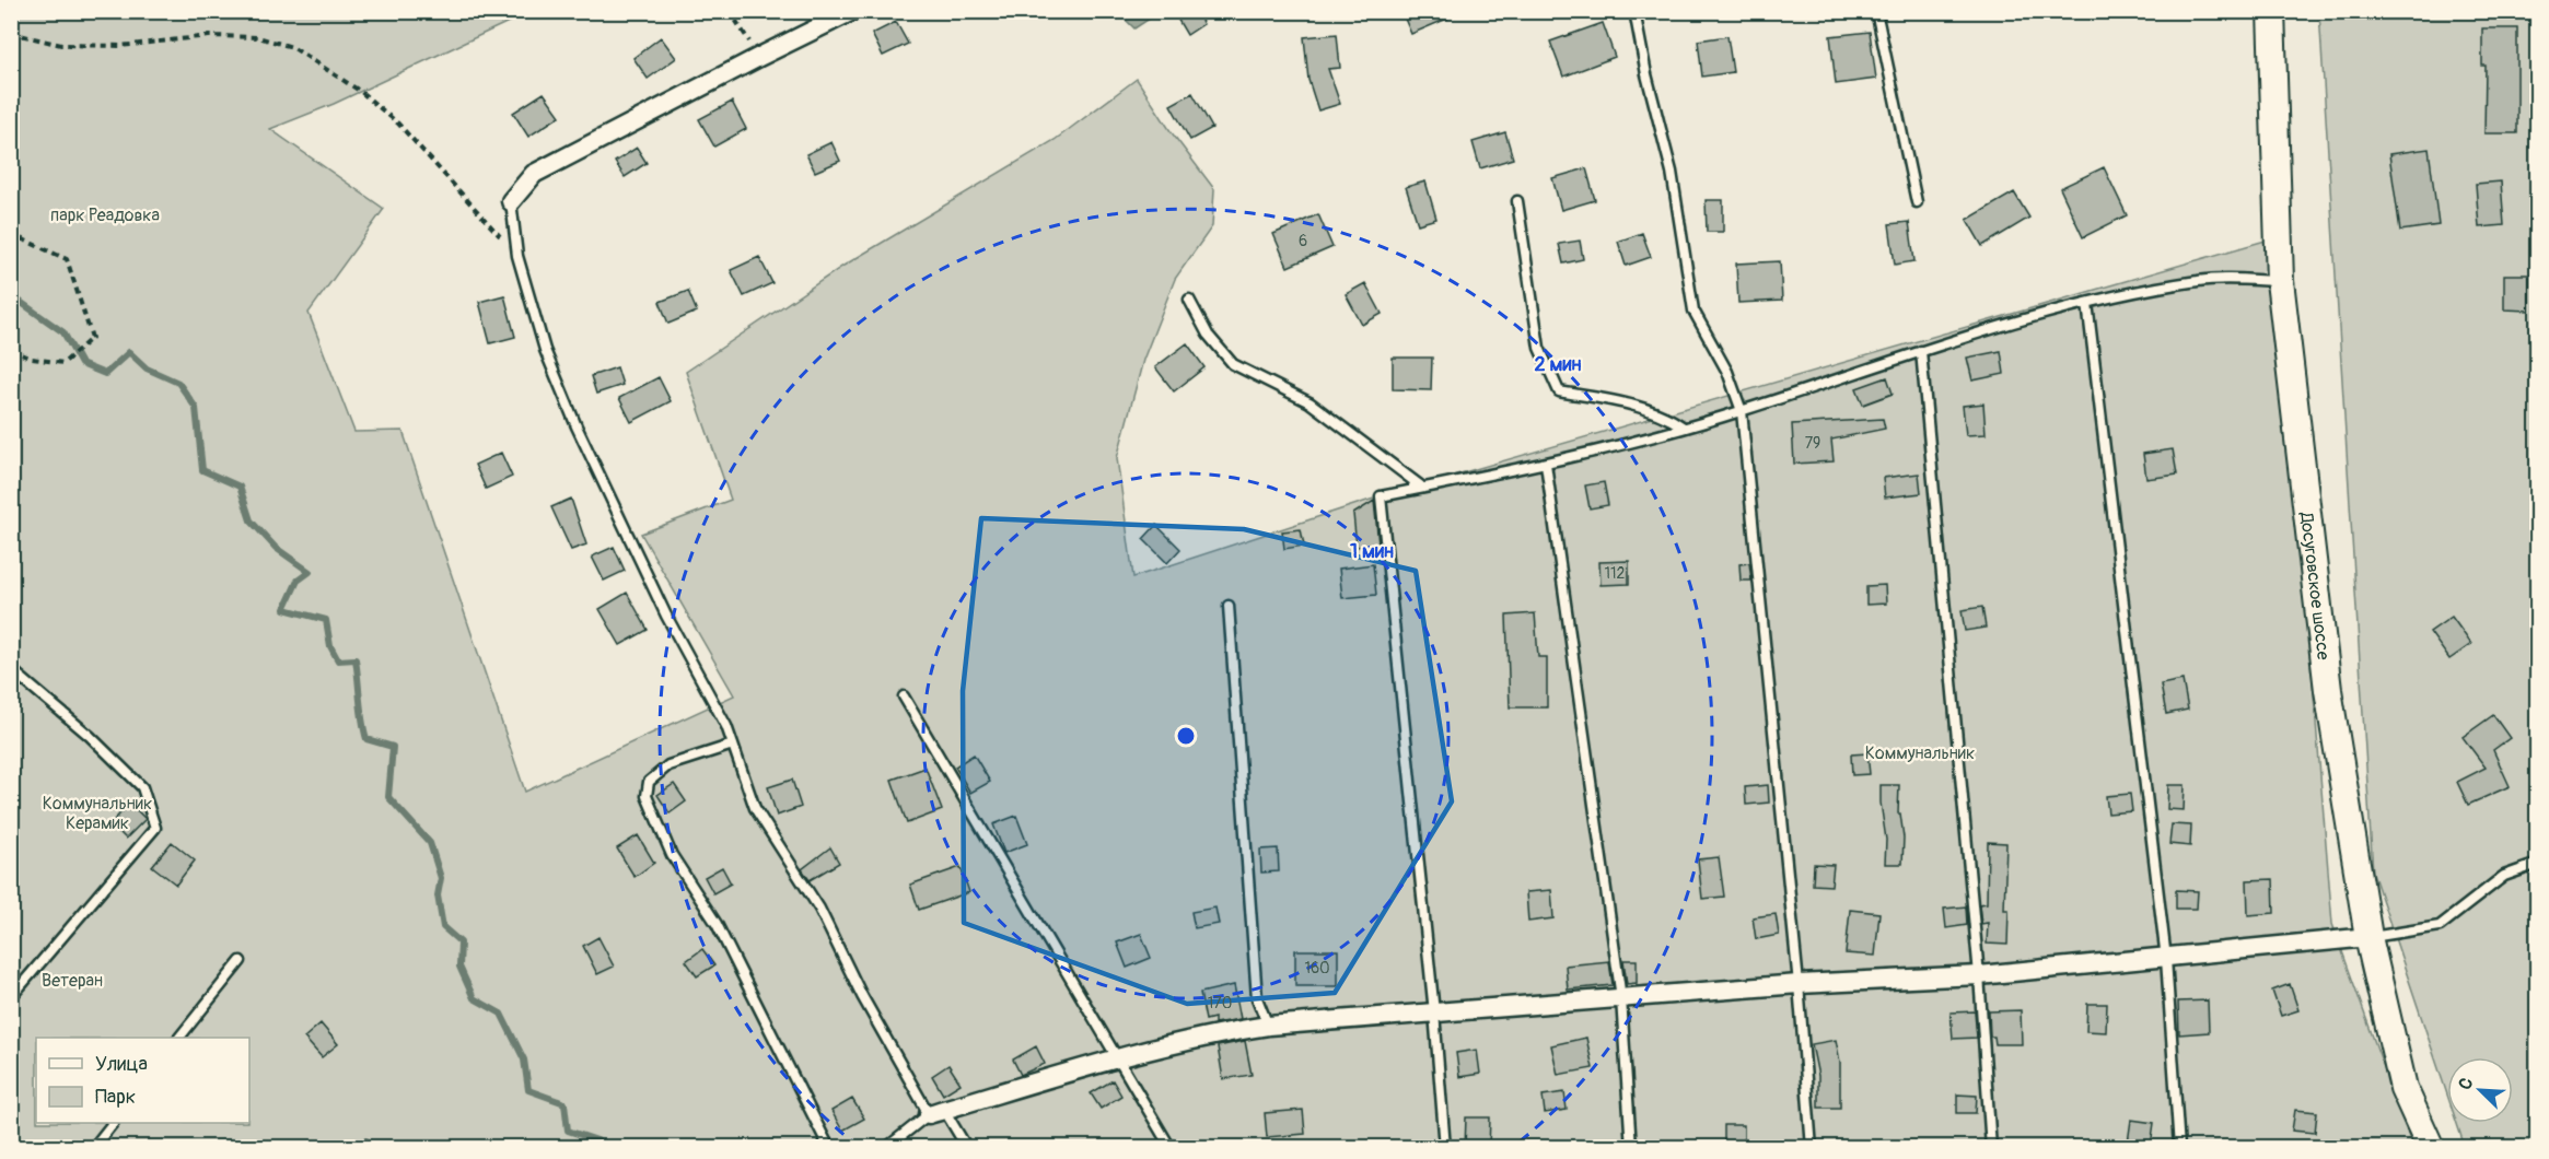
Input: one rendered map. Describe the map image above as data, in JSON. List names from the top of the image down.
{
  "streets": {
    "main road": ["Досуговское шоссе"]
  },
  "parks": [
    "парк Реадовка",
    "Коммунальник",
    "Коммунальник Керамик",
    "Ветеран"
  ],
  "house_numbers": [
    "6",
    "79",
    "112",
    "160",
    "170"
  ],
  "legend": ["Улица", "Парк"],
  "north": "top left",
  "rings": ["2 мин", "1 мин"]
}
